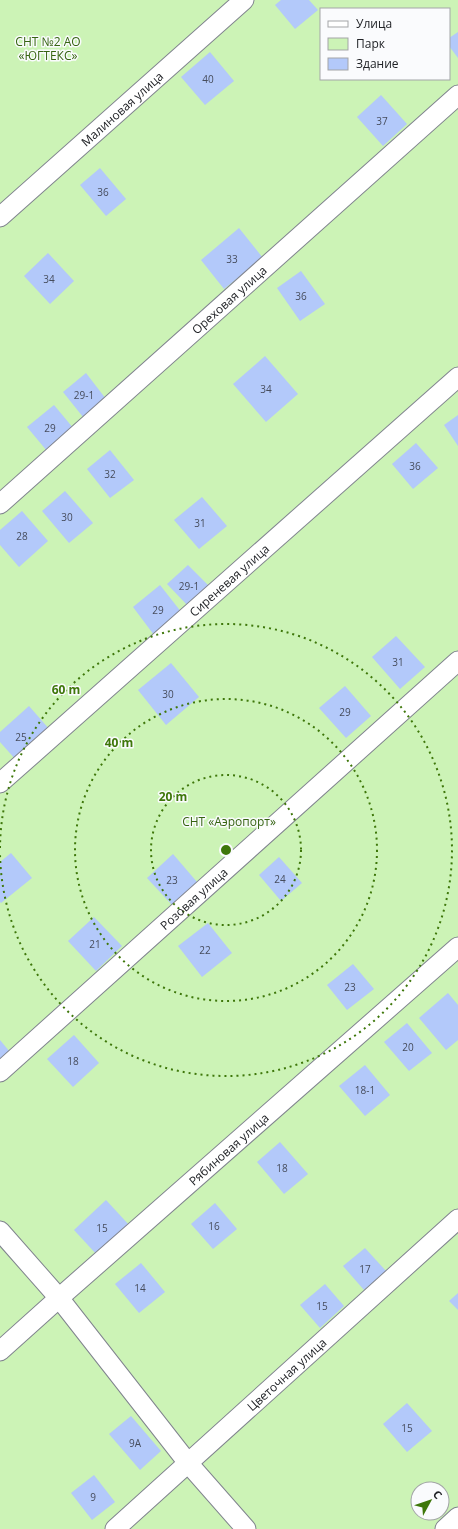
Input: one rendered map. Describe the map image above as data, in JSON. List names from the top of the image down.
{
  "streets": {
    "street": [
      "Малиновая улица",
      "Ореховая улица",
      "Сиреневая улица",
      "Розовая улица",
      "Рябиновая улица",
      "Цветочная улица"
    ]
  },
  "parks": ["СНТ №2 АО «ЮГТЕКС»", "СНТ «Аэропорт»"],
  "house_numbers": [
    "40",
    "37",
    "36",
    "33",
    "34",
    "36",
    "34",
    "29-1",
    "29",
    "36",
    "32",
    "30",
    "31",
    "28",
    "29-1",
    "29",
    "31",
    "30",
    "29",
    "25",
    "24",
    "23",
    "21",
    "22",
    "23",
    "20",
    "18",
    "18-1",
    "18",
    "16",
    "15",
    "17",
    "14",
    "15",
    "15",
    "9А",
    "9"
  ],
  "legend": ["Улица", "Парк", "Здание"],
  "north": "top right",
  "rings": ["60 m", "40 m", "20 m"]
}
